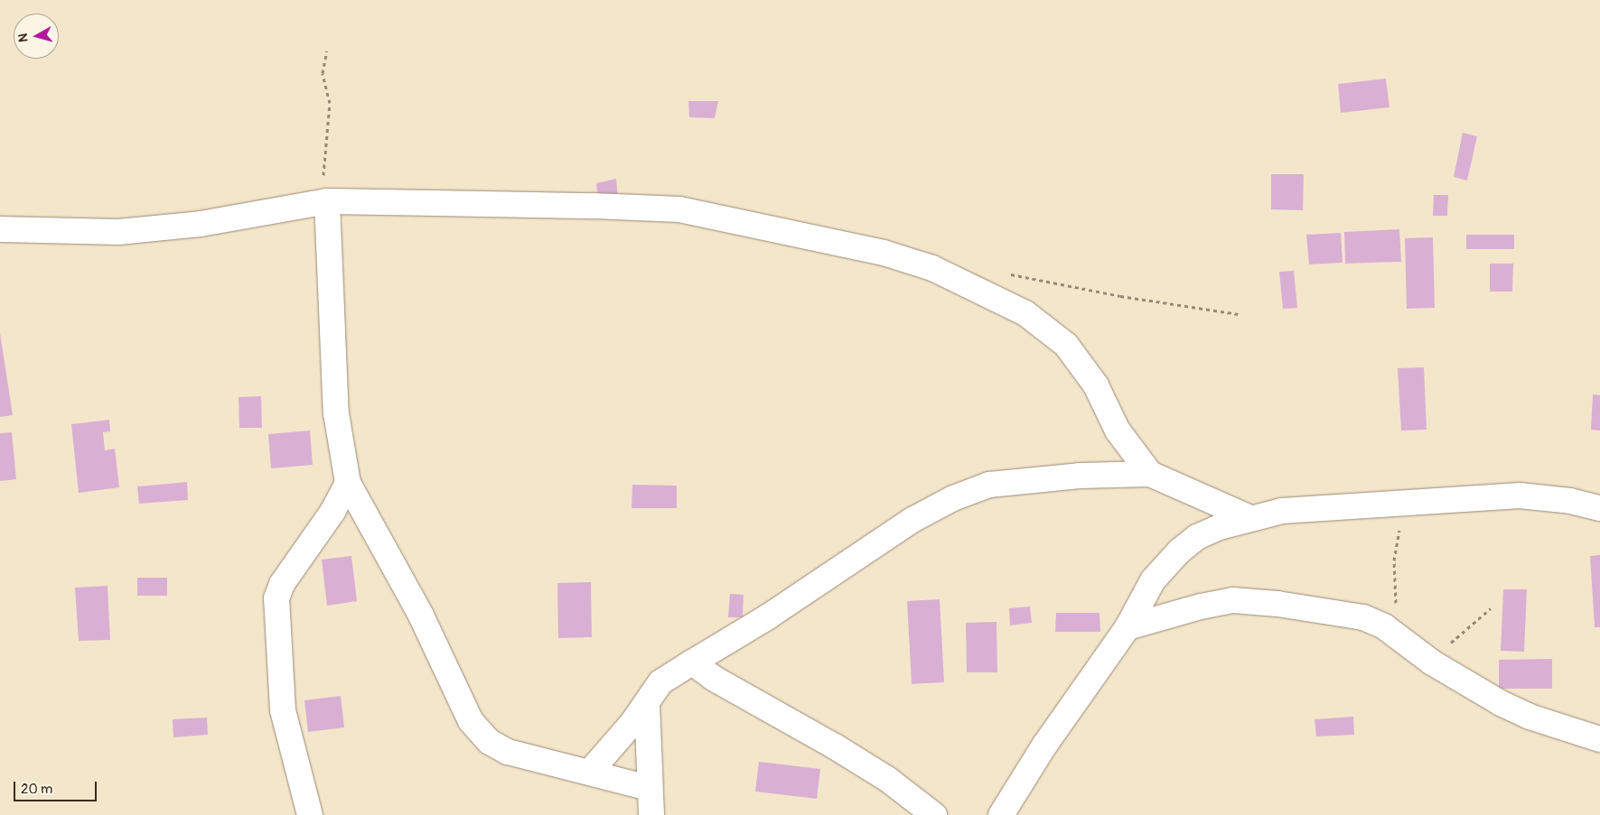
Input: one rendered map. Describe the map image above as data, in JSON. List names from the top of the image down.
{
  "scale_bar": "20 m",
  "north": "left"
}
